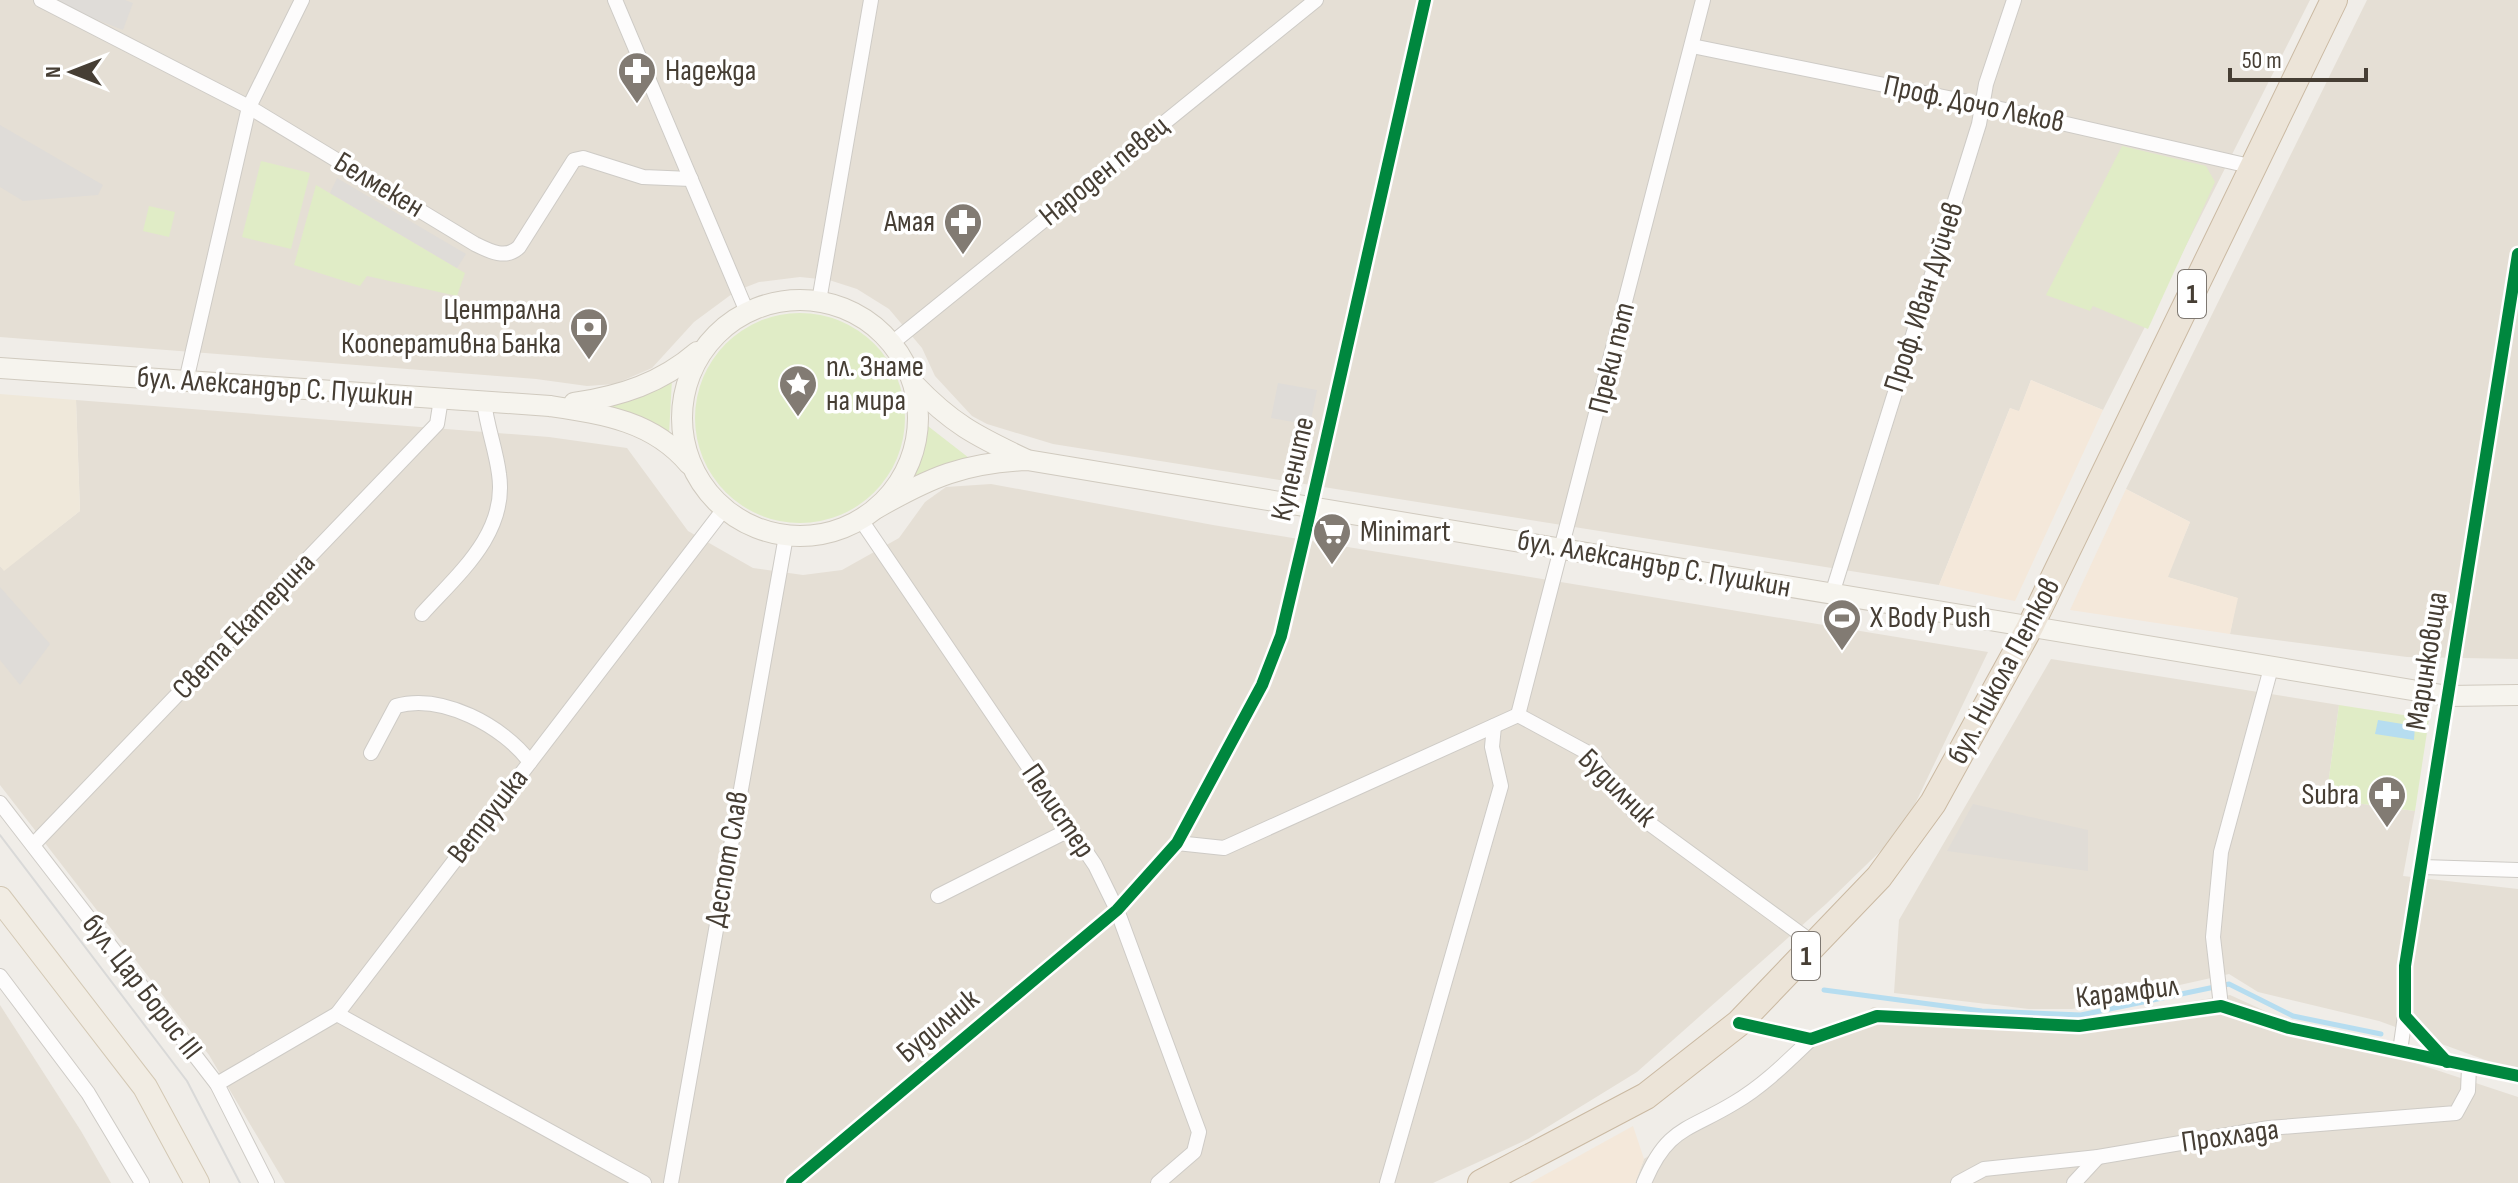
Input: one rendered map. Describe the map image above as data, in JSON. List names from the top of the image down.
{
  "streets": {
    "highway": ["1", "бул. Никола Петков"],
    "main road": ["бул. Александър С. Пушкин", "бул. Цар Борис III"],
    "street": [
      "Проф. Дочо Леков",
      "Народен певец",
      "Белмекен",
      "Проф. Иван Дуйчев",
      "Преки път",
      "Купените",
      "Света Екатерина",
      "Маринковица",
      "Будилник",
      "Пелистер",
      "Ветрушка",
      "Деспот Слав",
      "Карамфил",
      "Прохлада"
    ]
  },
  "crossings": [
    ["Проф. Дочо Леков", "Проф. Иван Дуйчев"],
    ["Проф. Дочо Леков", "Преки път"],
    ["Проф. Дочо Леков", "бул. Никола Петков"],
    ["Народен певец", "бул. Александър С. Пушкин"],
    ["Народен певец", "Пелистер"],
    ["Народен певец", "Ветрушка"],
    ["Народен певец", "Деспот Слав"],
    ["Проф. Иван Дуйчев", "бул. Александър С. Пушкин"],
    ["Преки път", "бул. Александър С. Пушкин"],
    ["Преки път", "Будилник"],
    ["бул. Александър С. Пушкин", "Купените"],
    ["бул. Александър С. Пушкин", "Света Екатерина"],
    ["бул. Александър С. Пушкин", "Маринковица"],
    ["бул. Александър С. Пушкин", "бул. Никола Петков"],
    ["бул. Александър С. Пушкин", "Пелистер"],
    ["бул. Александър С. Пушкин", "Ветрушка"],
    ["бул. Александър С. Пушкин", "Деспот Слав"],
    ["Купените", "Будилник"],
    ["Купените", "Пелистер"],
    ["Света Екатерина", "бул. Цар Борис III"],
    ["Маринковица", "Карамфил"],
    ["бул. Никола Петков", "Будилник"],
    ["Будилник", "Пелистер"],
    ["Пелистер", "Ветрушка"],
    ["Пелистер", "Деспот Слав"],
    ["Ветрушка", "Деспот Слав"],
    ["Ветрушка", "бул. Цар Борис III"],
    ["Карамфил", "Прохлада"]
  ],
  "places": {
    "pharmacy": ["Надежда", "Амая", "Subra"],
    "bank": ["Централна Кооперативна Банка"],
    "place": ["пл. Знаме на мира"],
    "supermarket": ["Minimart"],
    "sports": ["X Body Push"]
  },
  "scale_bar": "50 m",
  "north": "left"
}
